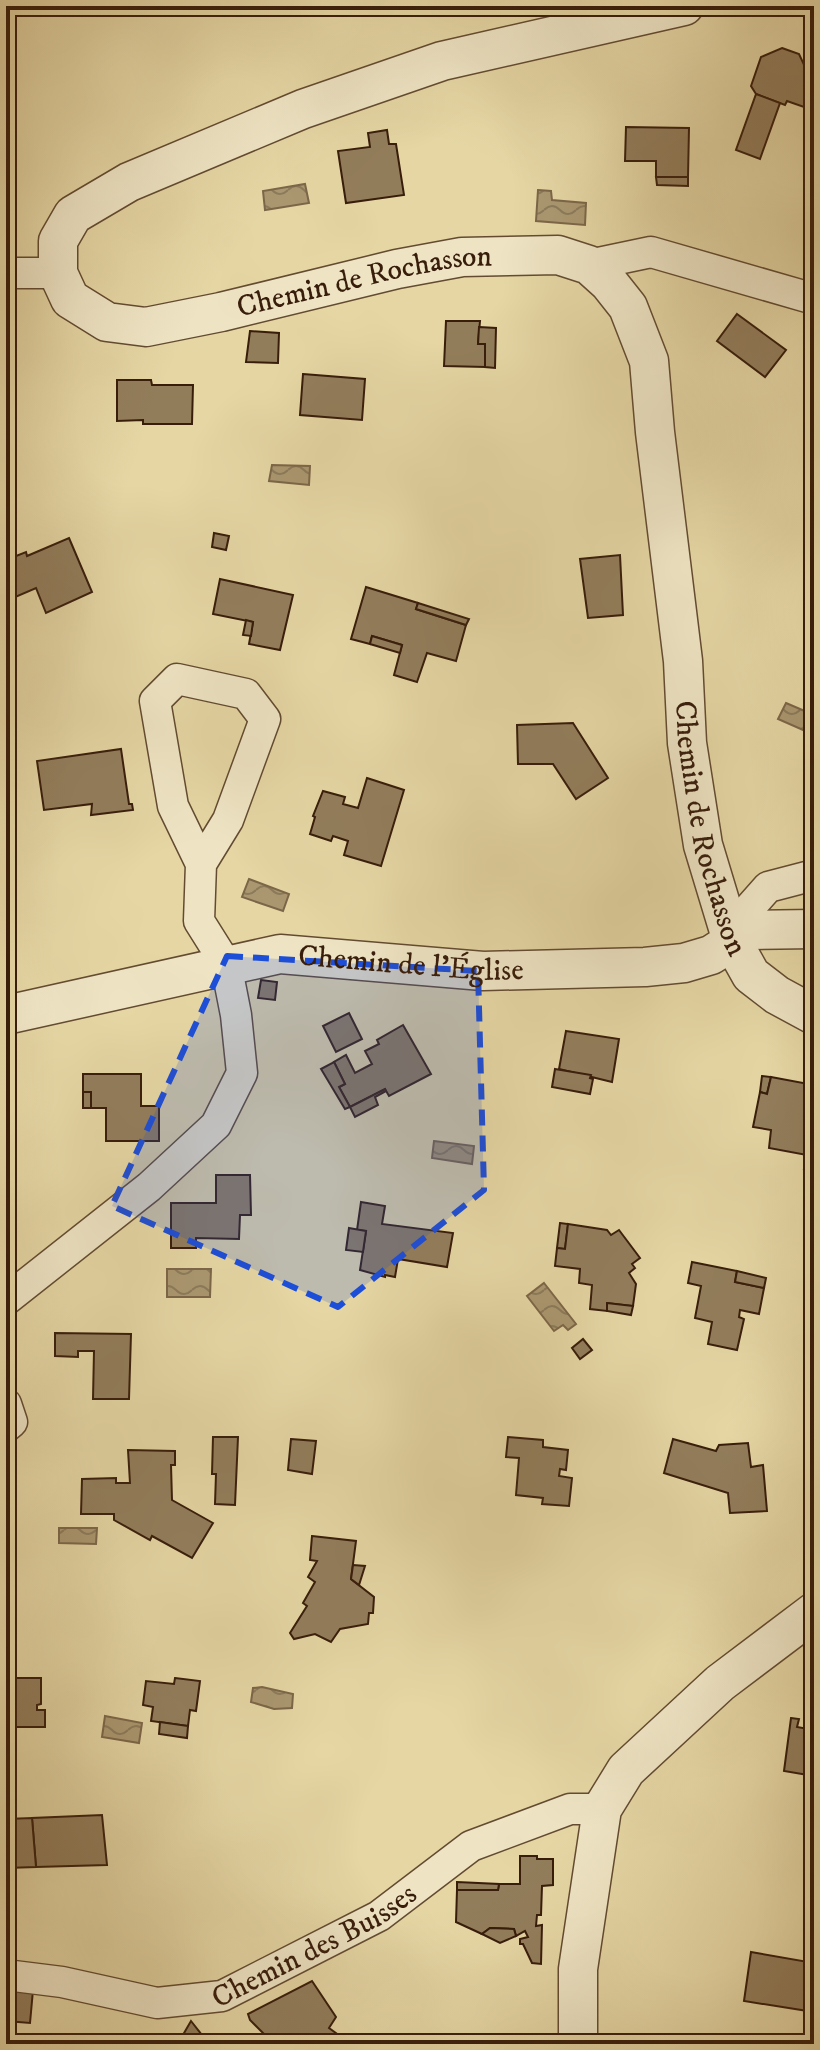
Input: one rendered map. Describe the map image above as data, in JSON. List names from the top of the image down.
{
  "streets": {
    "street": ["Chemin de Rochasson", "Chemin de l'Église", "Chemin des Buisses"]
  },
  "crossings": [
    ["Chemin de Rochasson", "Chemin de l'Église"]
  ]
}
